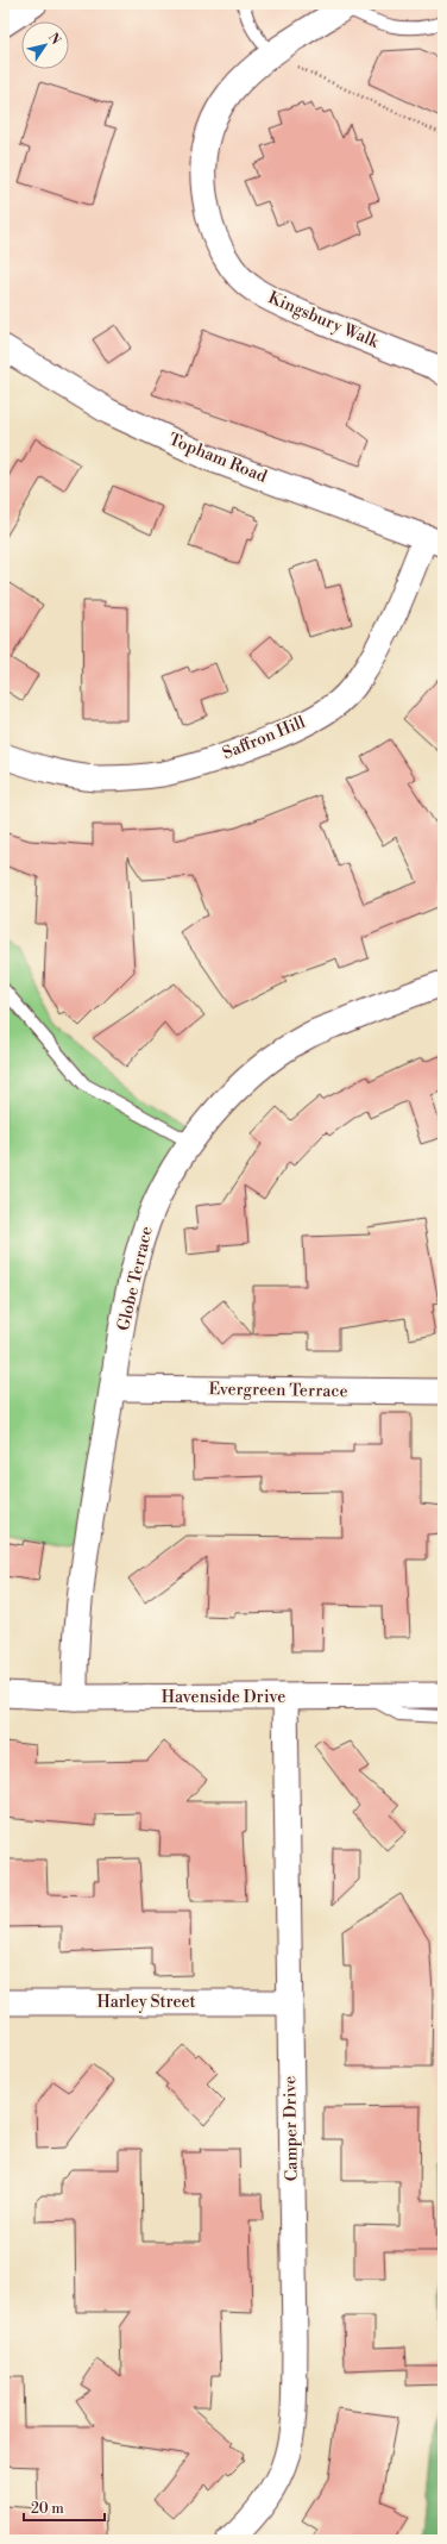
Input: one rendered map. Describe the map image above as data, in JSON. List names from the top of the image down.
{
  "streets": {
    "street": [
      "Kingsbury Walk",
      "Topham Road",
      "Saffron Hill",
      "Globe Terrace",
      "Evergreen Terrace",
      "Havenside Drive",
      "Harley Street",
      "Camper Drive"
    ]
  },
  "crossings": [
    ["Topham Road", "Saffron Hill"],
    ["Globe Terrace", "Evergreen Terrace"],
    ["Globe Terrace", "Havenside Drive"],
    ["Havenside Drive", "Camper Drive"],
    ["Harley Street", "Camper Drive"]
  ],
  "scale_bar": "20 m",
  "north": "top right"
}
